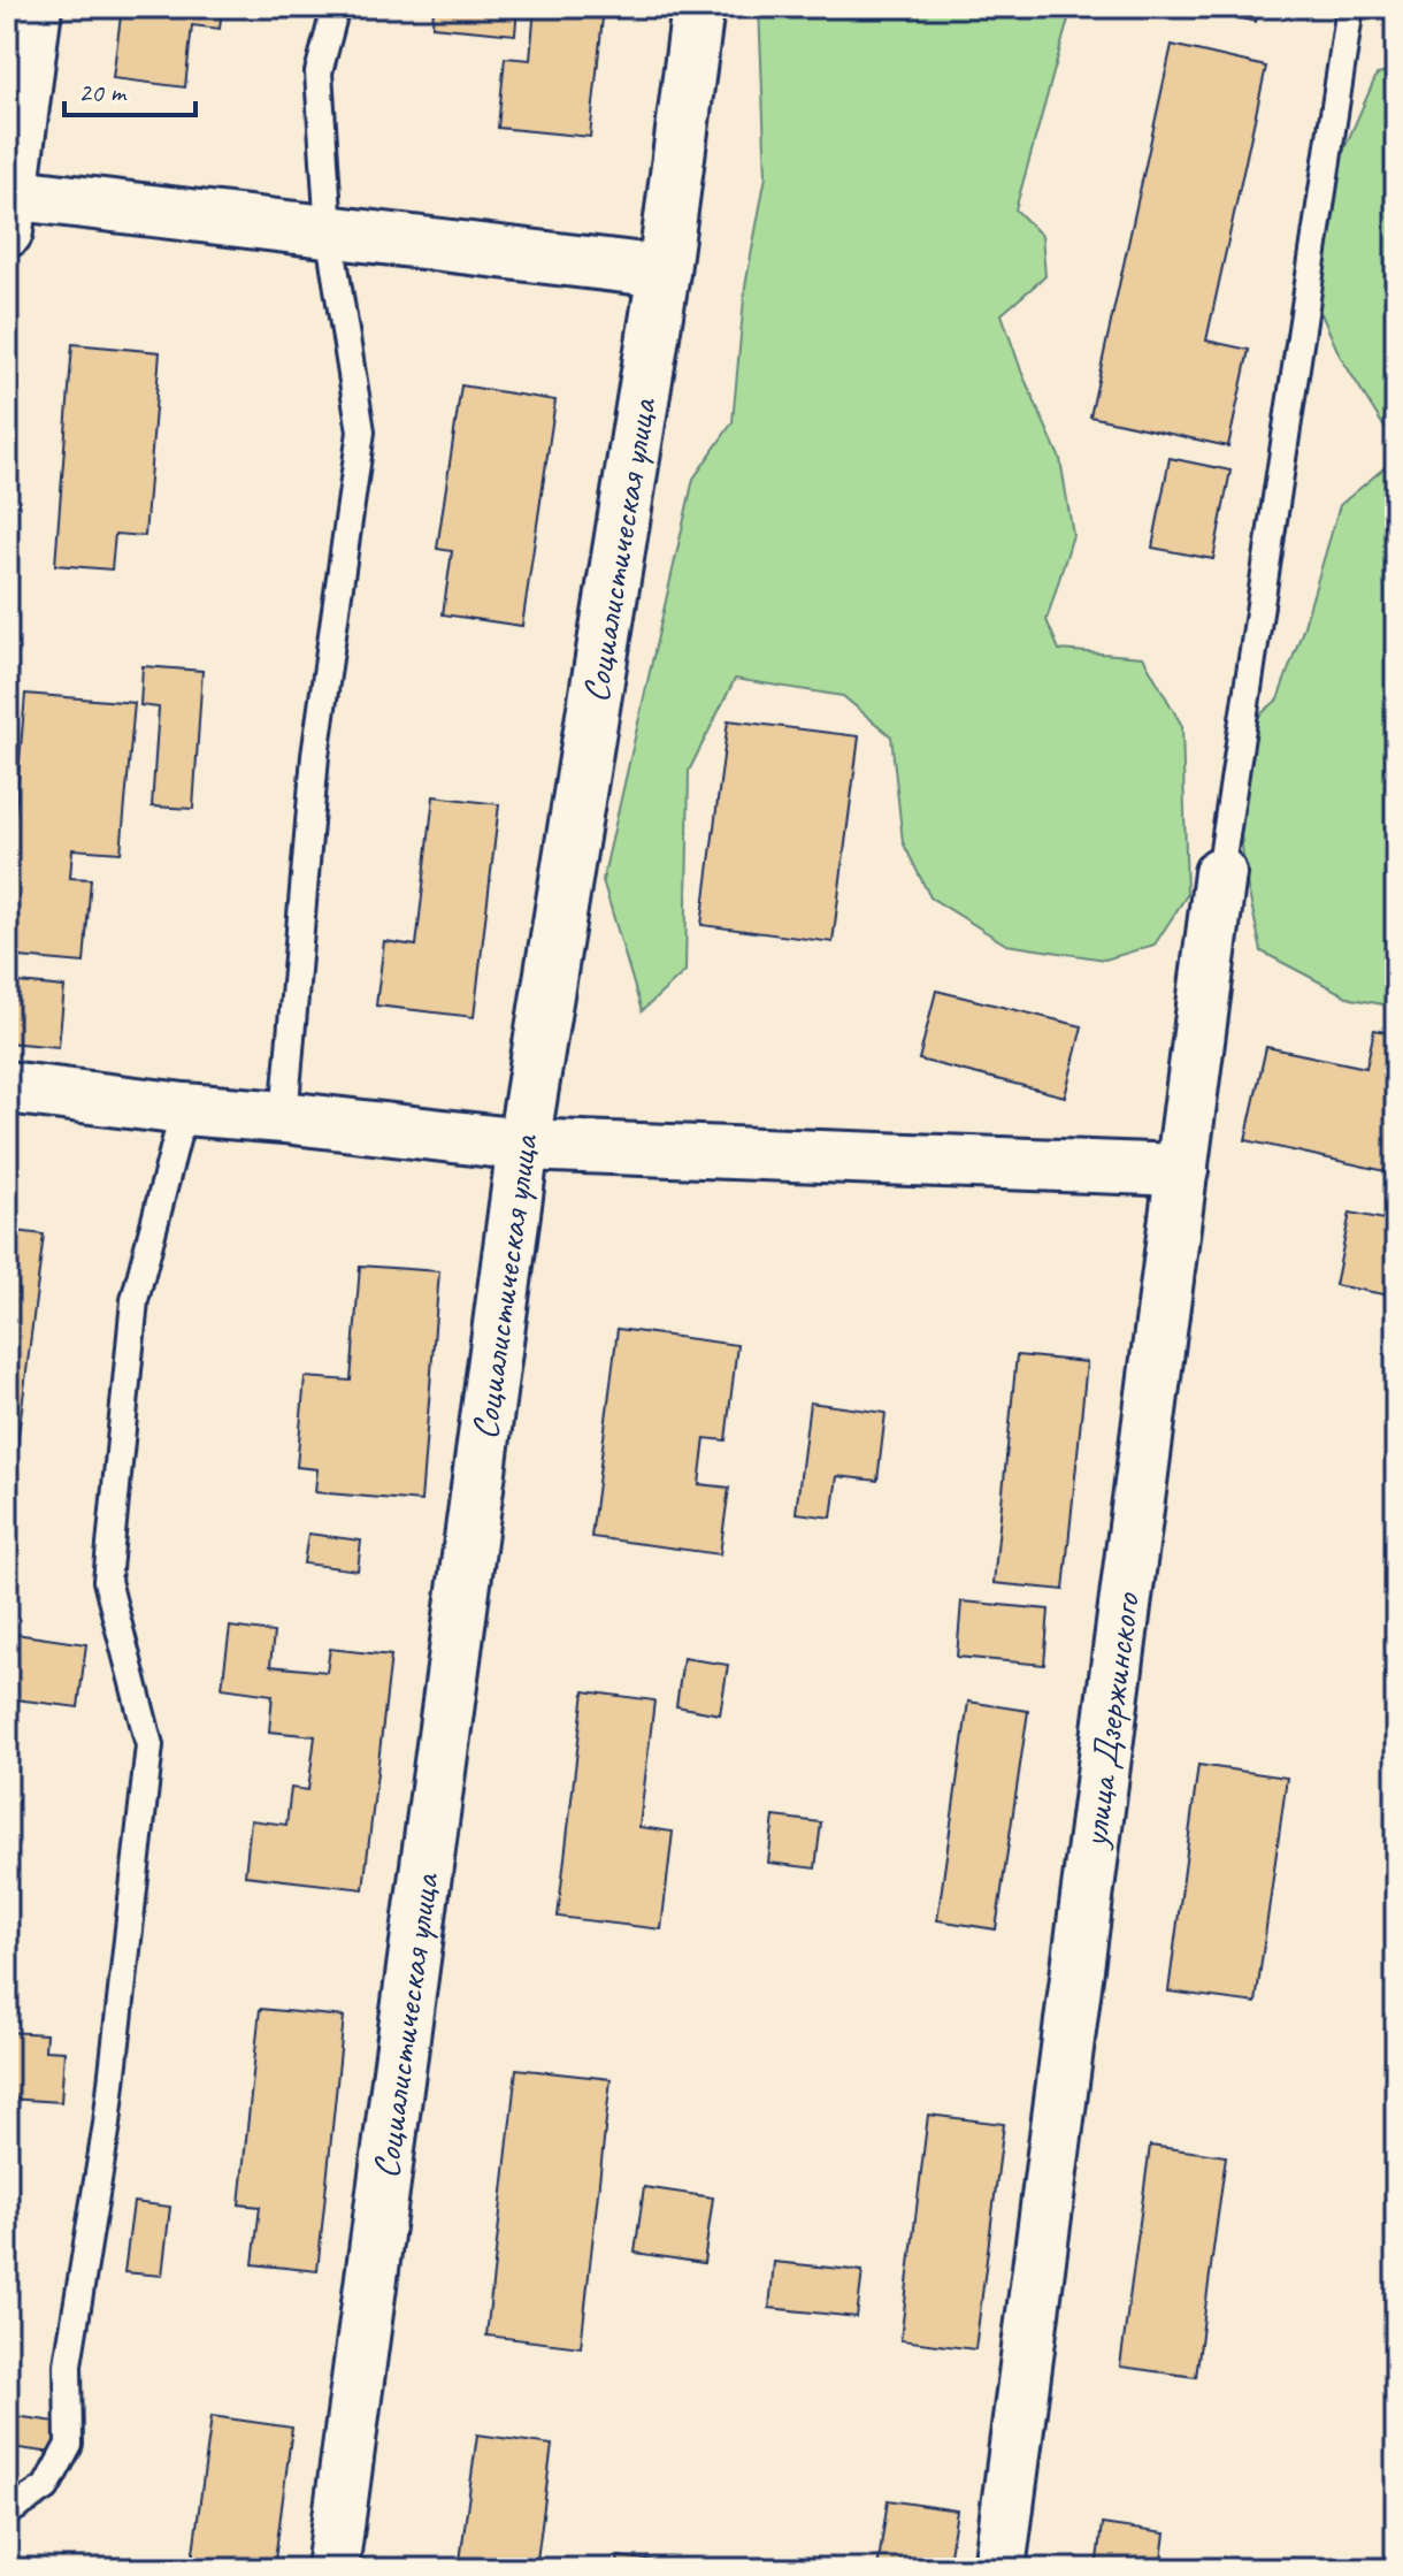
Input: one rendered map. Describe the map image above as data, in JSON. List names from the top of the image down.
{
  "streets": {
    "street": ["Социалистическая улица", "улица Дзержинского"]
  },
  "scale_bar": "20 m"
}
